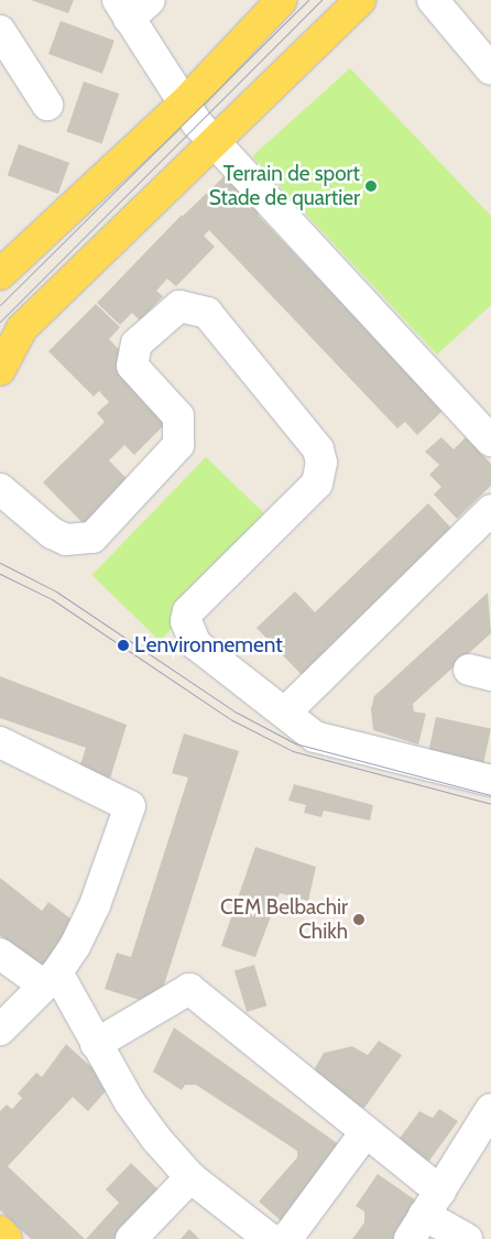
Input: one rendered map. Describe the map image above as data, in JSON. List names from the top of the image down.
{
  "places": ["Terrain de sport Stade de quartier", "L'environnement", "CEM Belbachir Chikh"]
}
